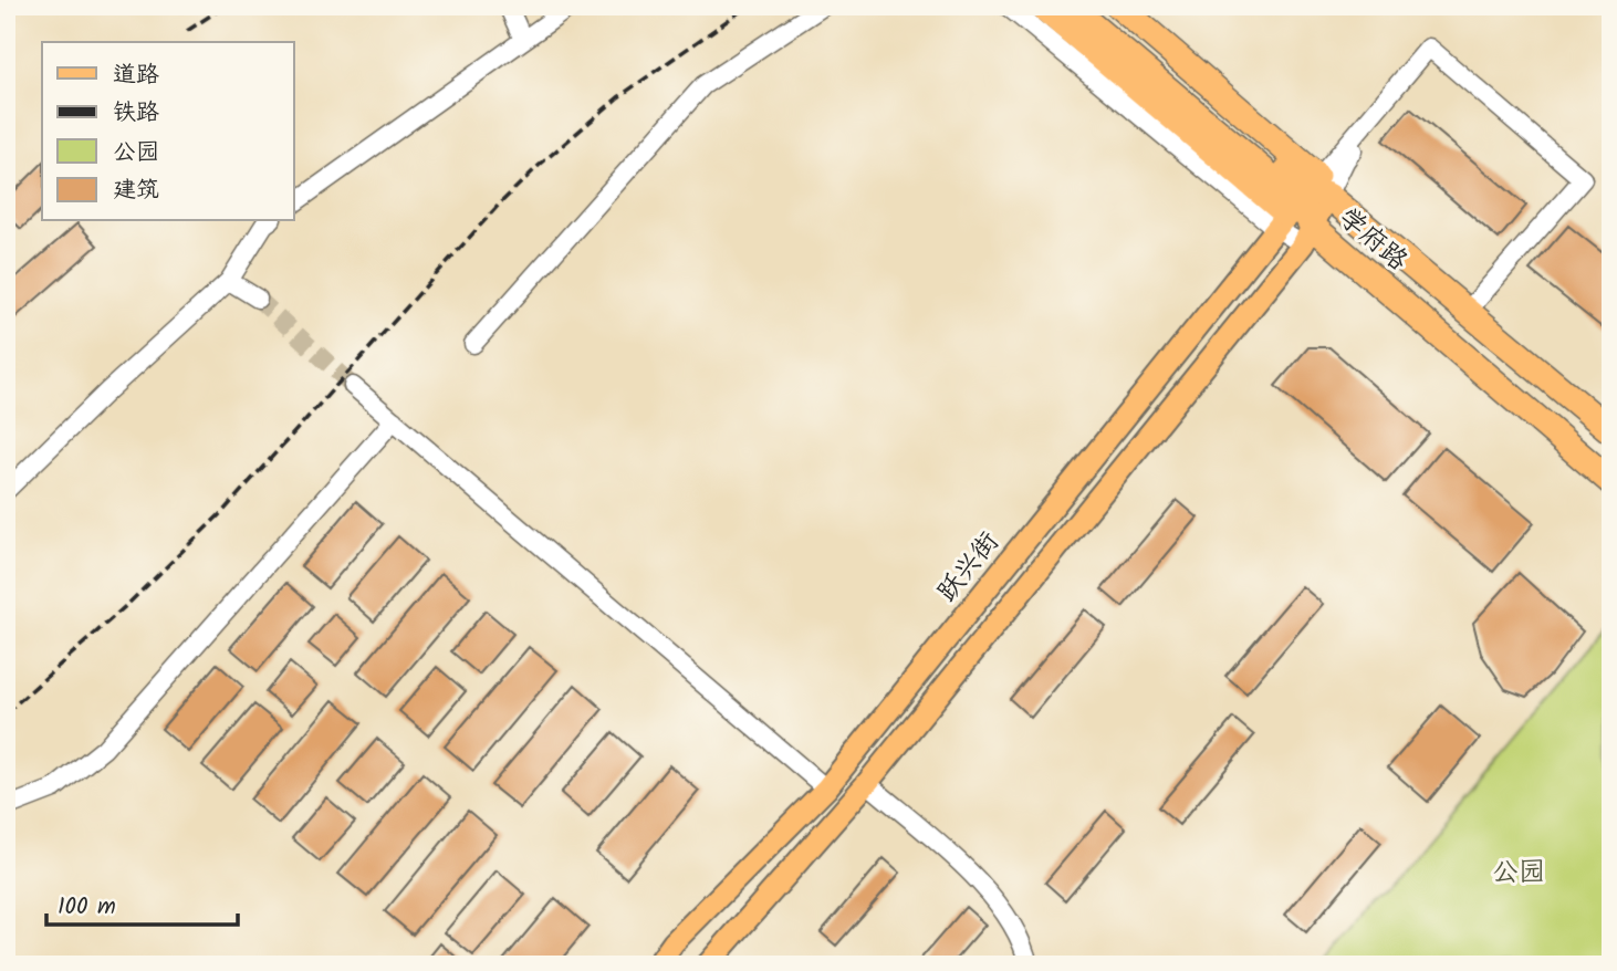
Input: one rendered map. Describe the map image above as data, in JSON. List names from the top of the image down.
{
  "streets": {
    "highway": ["学府路"],
    "main road": ["跃兴街"]
  },
  "crossings": [
    ["学府路", "跃兴街"]
  ],
  "parks": ["公园"],
  "legend": [
    "道路",
    "铁路",
    "公园",
    "建筑"
  ],
  "scale_bar": "100 m"
}
